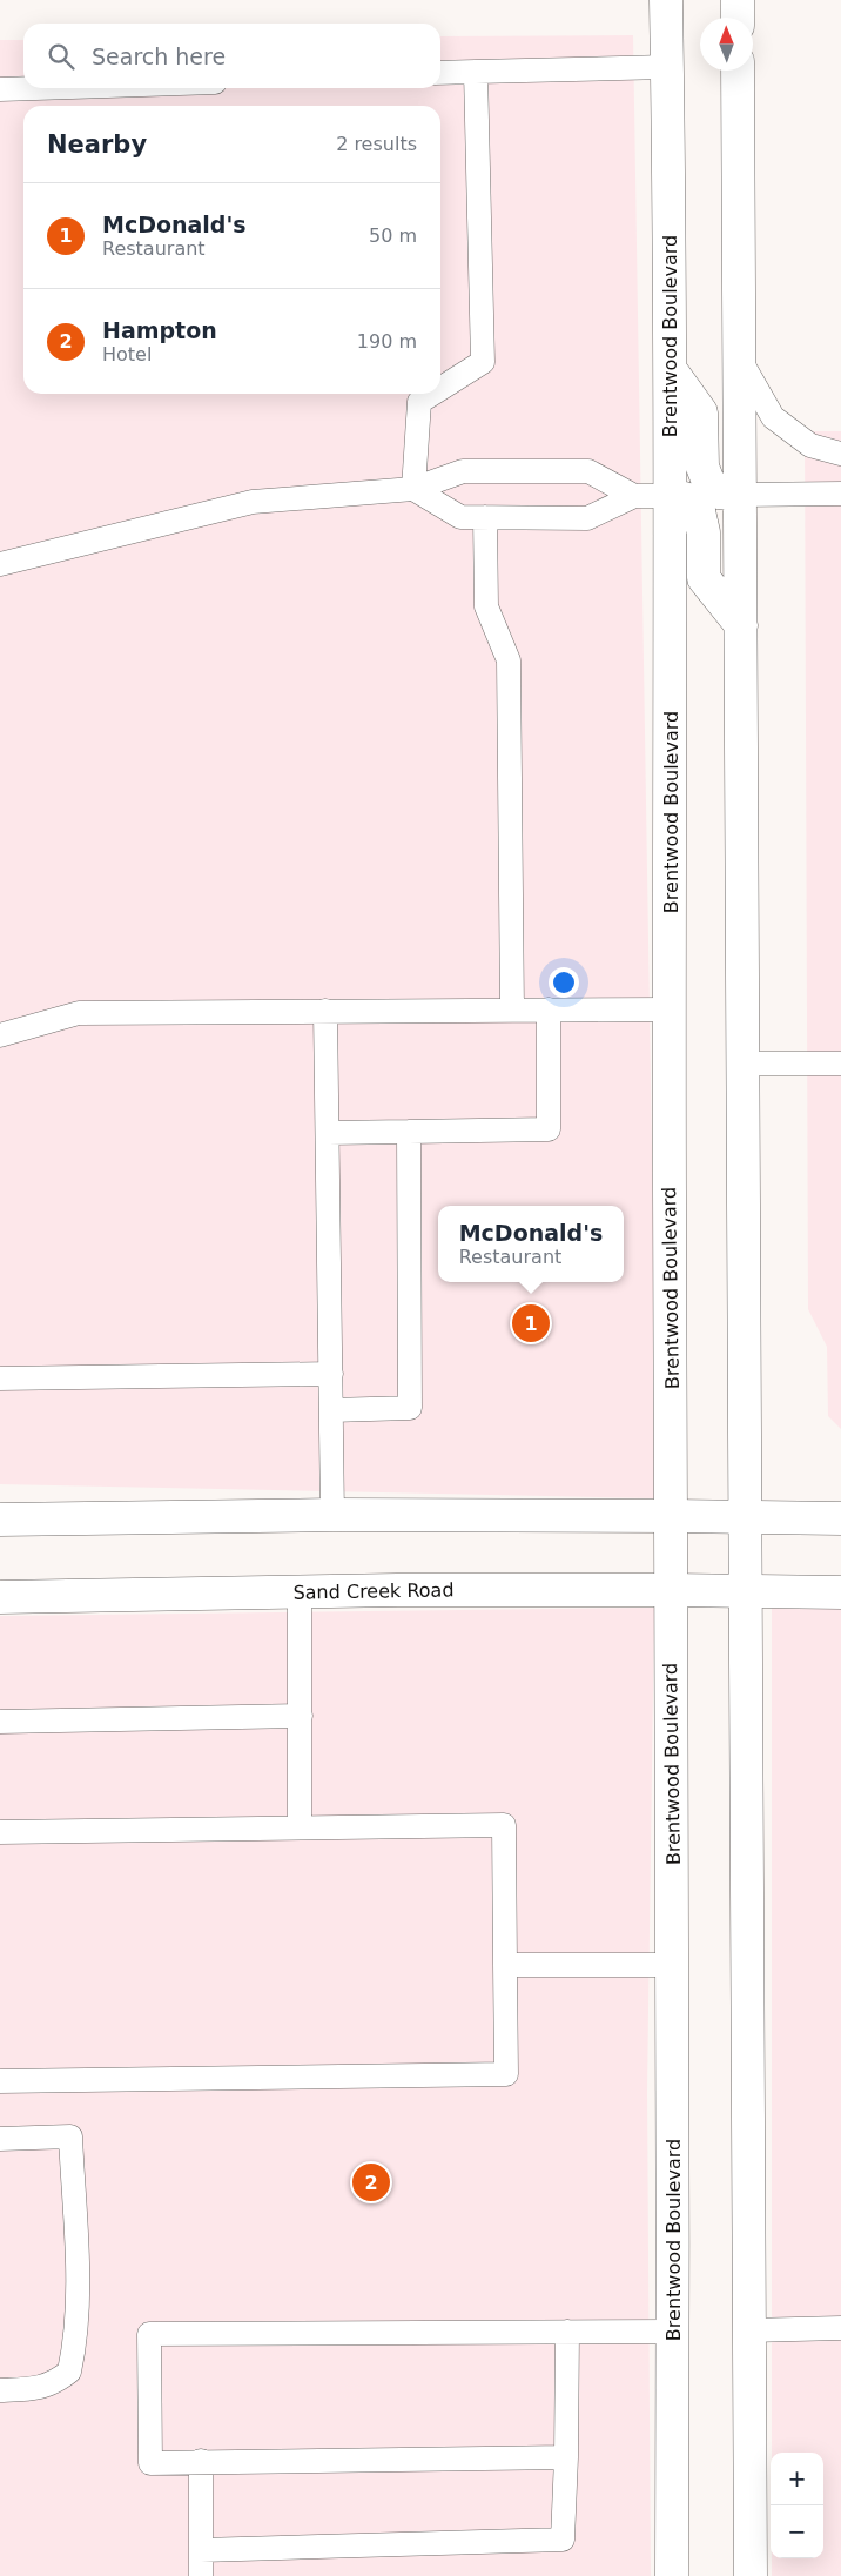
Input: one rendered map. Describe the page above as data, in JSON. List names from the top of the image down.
{
  "streets": {
    "main road": ["Brentwood Boulevard", "Sand Creek Road"]
  },
  "crossings": [
    ["Brentwood Boulevard", "Sand Creek Road"]
  ],
  "north": "top",
  "page": {
    "search": "Search here",
    "heading": ["Nearby", "2 results"],
    "list": [
      {
        "mark": "1",
        "name": "McDonald's",
        "note": "Restaurant",
        "value": "50 m"
      },
      {
        "mark": "2",
        "name": "Hampton",
        "note": "Hotel",
        "value": "190 m"
      }
    ],
    "popup": ["McDonald's", "Restaurant"],
    "pins": ["1", "2"],
    "map_buttons": ["+", "−"]
  }
}
